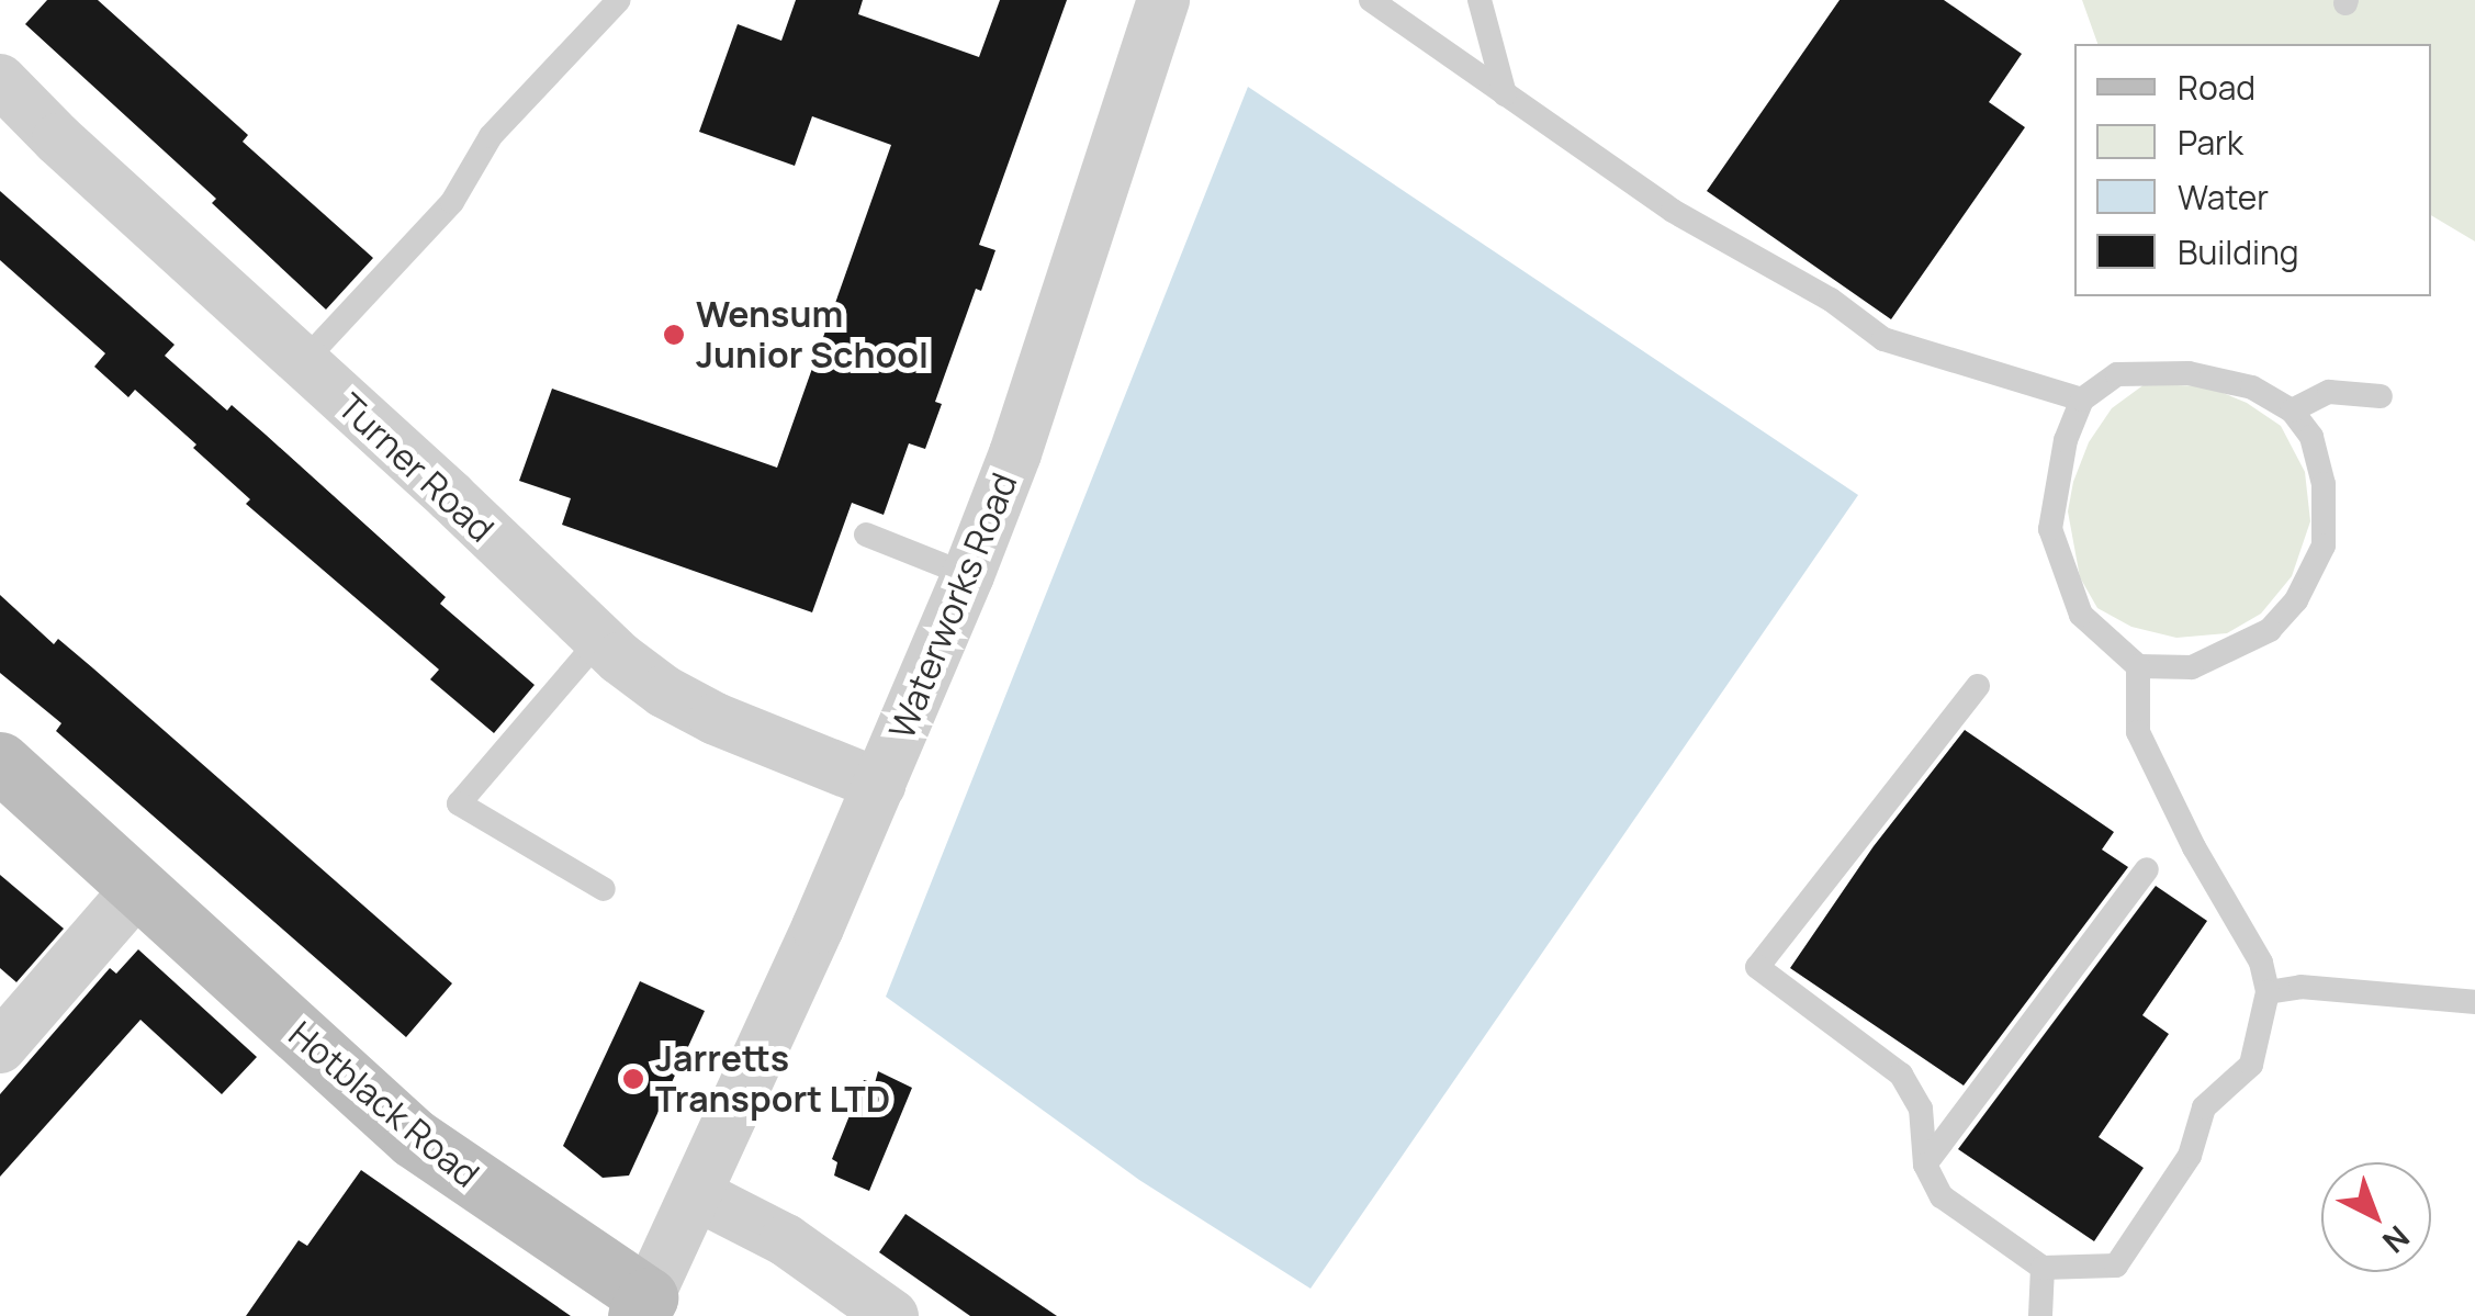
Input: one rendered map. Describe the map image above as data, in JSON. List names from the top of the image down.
{
  "streets": {
    "street": ["Turner Road", "Waterworks Road", "Hotblack Road"]
  },
  "crossings": [
    ["Turner Road", "Waterworks Road"],
    ["Waterworks Road", "Hotblack Road"]
  ],
  "places": ["Wensum Junior School", "Jarretts Transport LTD"],
  "legend": [
    "Road",
    "Park",
    "Water",
    "Building"
  ],
  "north": "bottom right"
}
